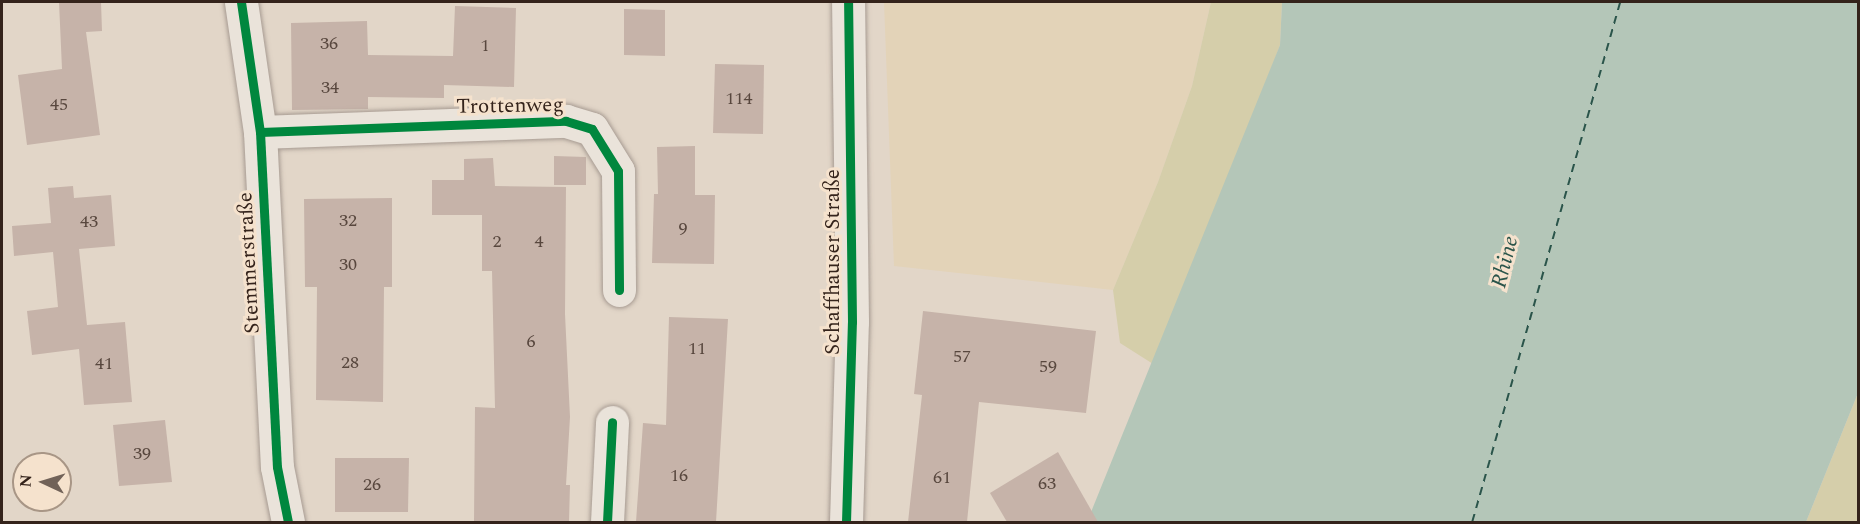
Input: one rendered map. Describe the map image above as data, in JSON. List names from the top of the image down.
{
  "streets": {
    "street": ["Trottenweg", "Schaffhauser Straße", "Stemmerstraße"]
  },
  "crossings": [
    ["Trottenweg", "Stemmerstraße"]
  ],
  "water": ["Rhine"],
  "house_numbers": [
    "36",
    "1",
    "34",
    "114",
    "45",
    "32",
    "43",
    "9",
    "2",
    "4",
    "30",
    "6",
    "11",
    "57",
    "28",
    "41",
    "59",
    "39",
    "16",
    "61",
    "63",
    "26"
  ],
  "north": "left"
}
